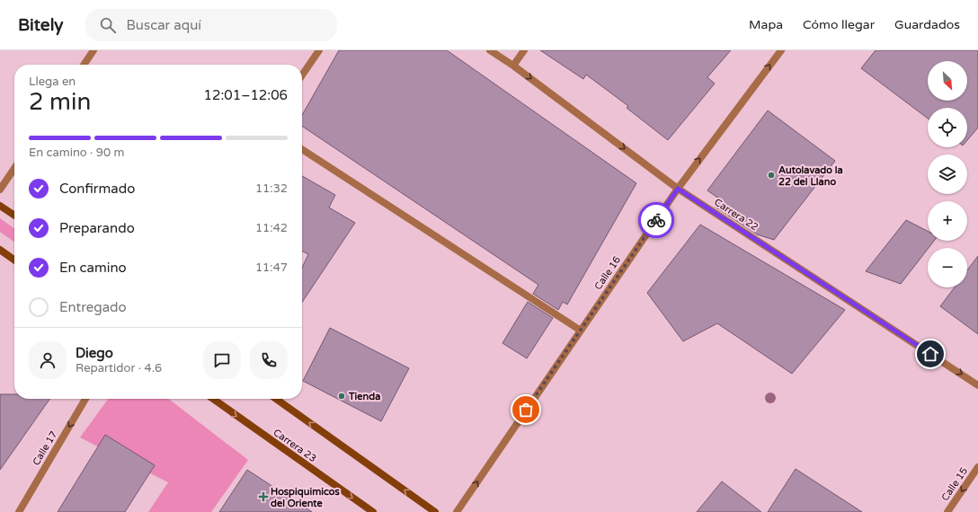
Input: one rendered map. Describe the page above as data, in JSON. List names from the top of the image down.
{
  "streets": {
    "street": [
      "Carrera 22",
      "Calle 16",
      "Carrera 23",
      "Calle 17",
      "Calle 15"
    ]
  },
  "crossings": [
    ["Carrera 22", "Calle 16"]
  ],
  "one_way": [
    "Carrera 22",
    "Calle 16",
    "Calle 17",
    "Calle 15"
  ],
  "places": {
    "other": ["Autolavado la 22 del Llano", "Tienda"],
    "health": ["Hospiquimicos del Oriente"]
  },
  "north": "bottom right",
  "page": {
    "header": "Bitely",
    "search": "Buscar aquí",
    "nav": ["Mapa", "Cómo llegar", "Guardados"],
    "map_buttons": ["+", "−"],
    "heading": ["2 min", "Llega en", "12:01–12:06"],
    "panel": ["Diego", "Repartidor · 4.6"],
    "bar": "En camino · 90 m",
    "list": [
      ["Confirmado", "11:32"],
      ["Preparando", "11:42"],
      ["En camino", "11:47"],
      "Entregado"
    ]
  }
}
